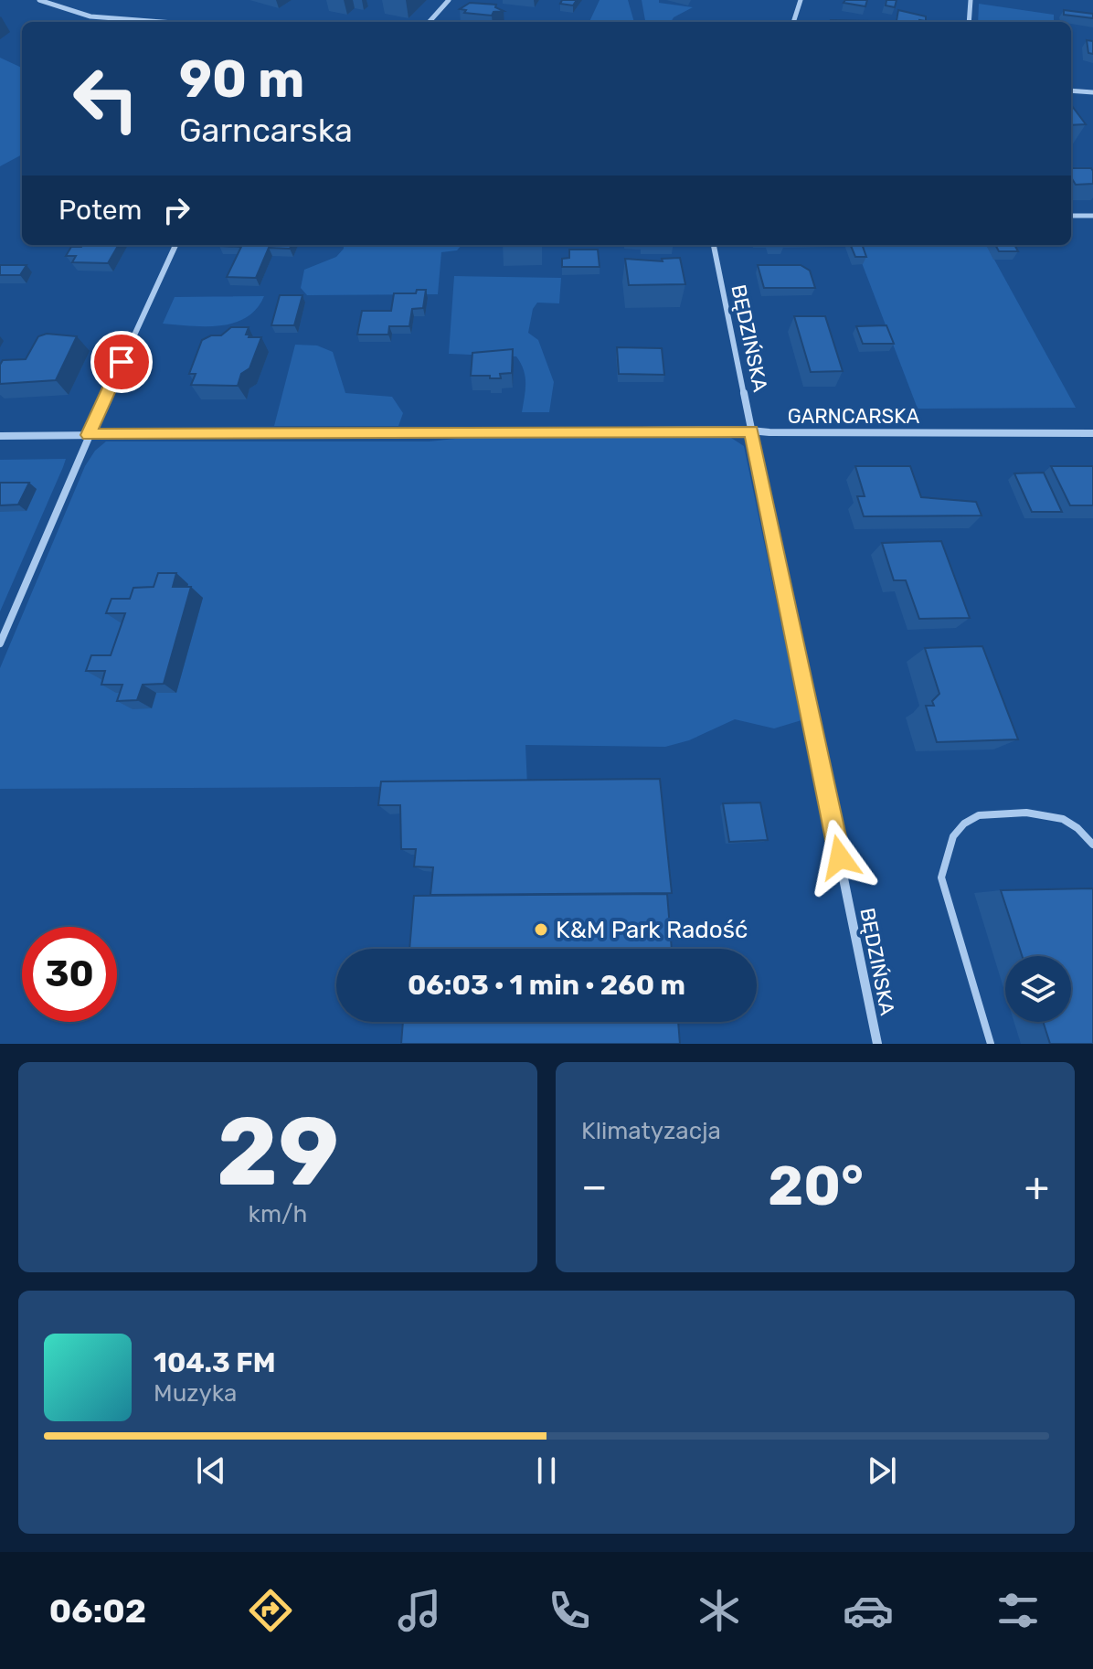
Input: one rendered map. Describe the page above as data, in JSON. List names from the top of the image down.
{
  "streets": {
    "street": ["BĘDZIŃSKA", "GARNCARSKA"]
  },
  "crossings": [
    ["BĘDZIŃSKA", "GARNCARSKA"]
  ],
  "places": ["K&M Park Radość"],
  "page": {
    "turn": ["90 m", "Garncarska"],
    "then": "Potem",
    "limit": "30",
    "trip": "06:03 · 1 min · 260 m",
    "tile": [
      ["29", "km/h"],
      "Klimatyzacja"
    ],
    "heat": ["−", "20°", "+"],
    "song": ["104.3 FM", "Muzyka"],
    "tabs": "06:02"
  }
}
